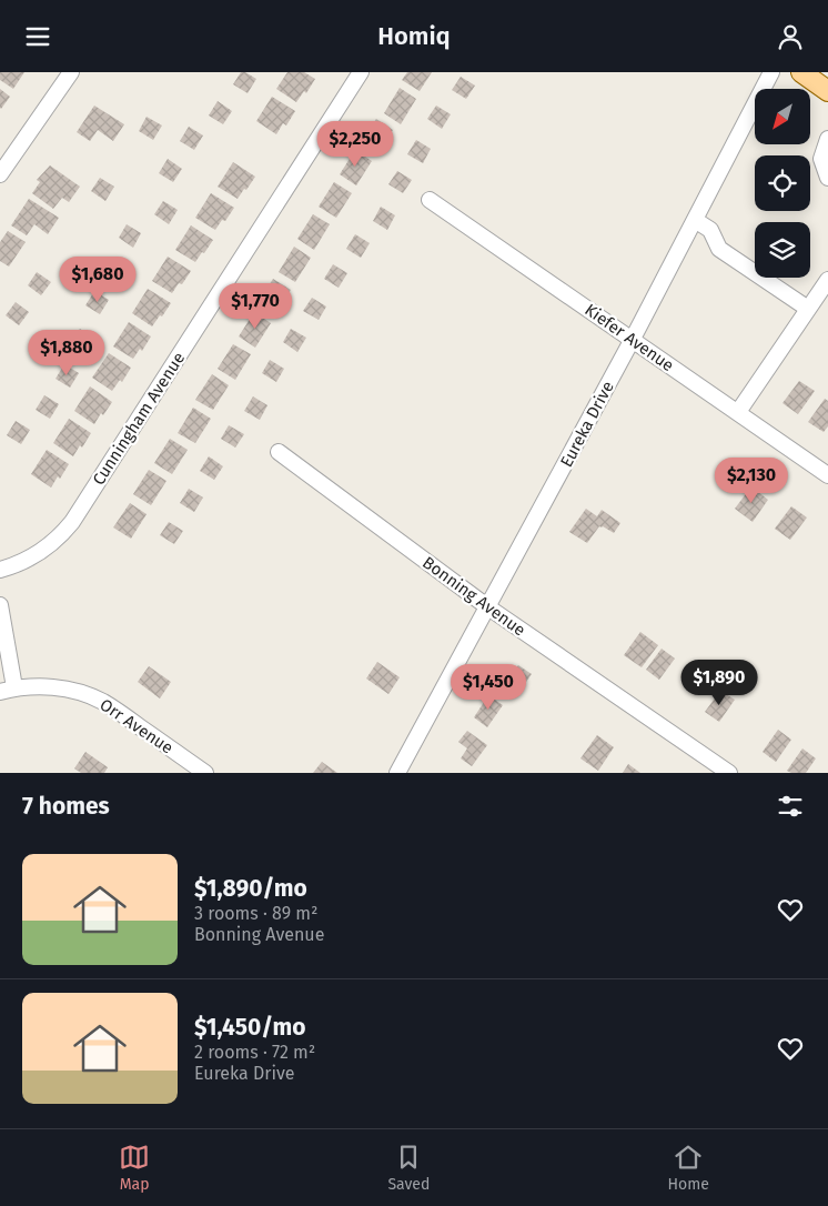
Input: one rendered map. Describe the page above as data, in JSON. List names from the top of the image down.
{
  "streets": {
    "street": [
      "Kiefer Avenue",
      "Cunningham Avenue",
      "Eureka Drive",
      "Bonning Avenue",
      "Orr Avenue"
    ]
  },
  "crossings": [
    ["Kiefer Avenue", "Eureka Drive"],
    ["Eureka Drive", "Bonning Avenue"]
  ],
  "north": "bottom left",
  "page": {
    "header": "Homiq",
    "price": [
      "$2,250",
      "$1,680",
      "$1,770",
      "$1,880",
      "$2,130",
      "$1,890",
      "$1,450"
    ],
    "heading": "7 homes",
    "list": [
      {
        "name": "$1,890/mo",
        "note": "3 rooms · 89 m² · Bonning Avenue"
      },
      {
        "name": "$1,450/mo",
        "note": "2 rooms · 72 m² · Eureka Drive"
      }
    ],
    "tabs": ["Map", "Saved", "Home"]
  }
}
